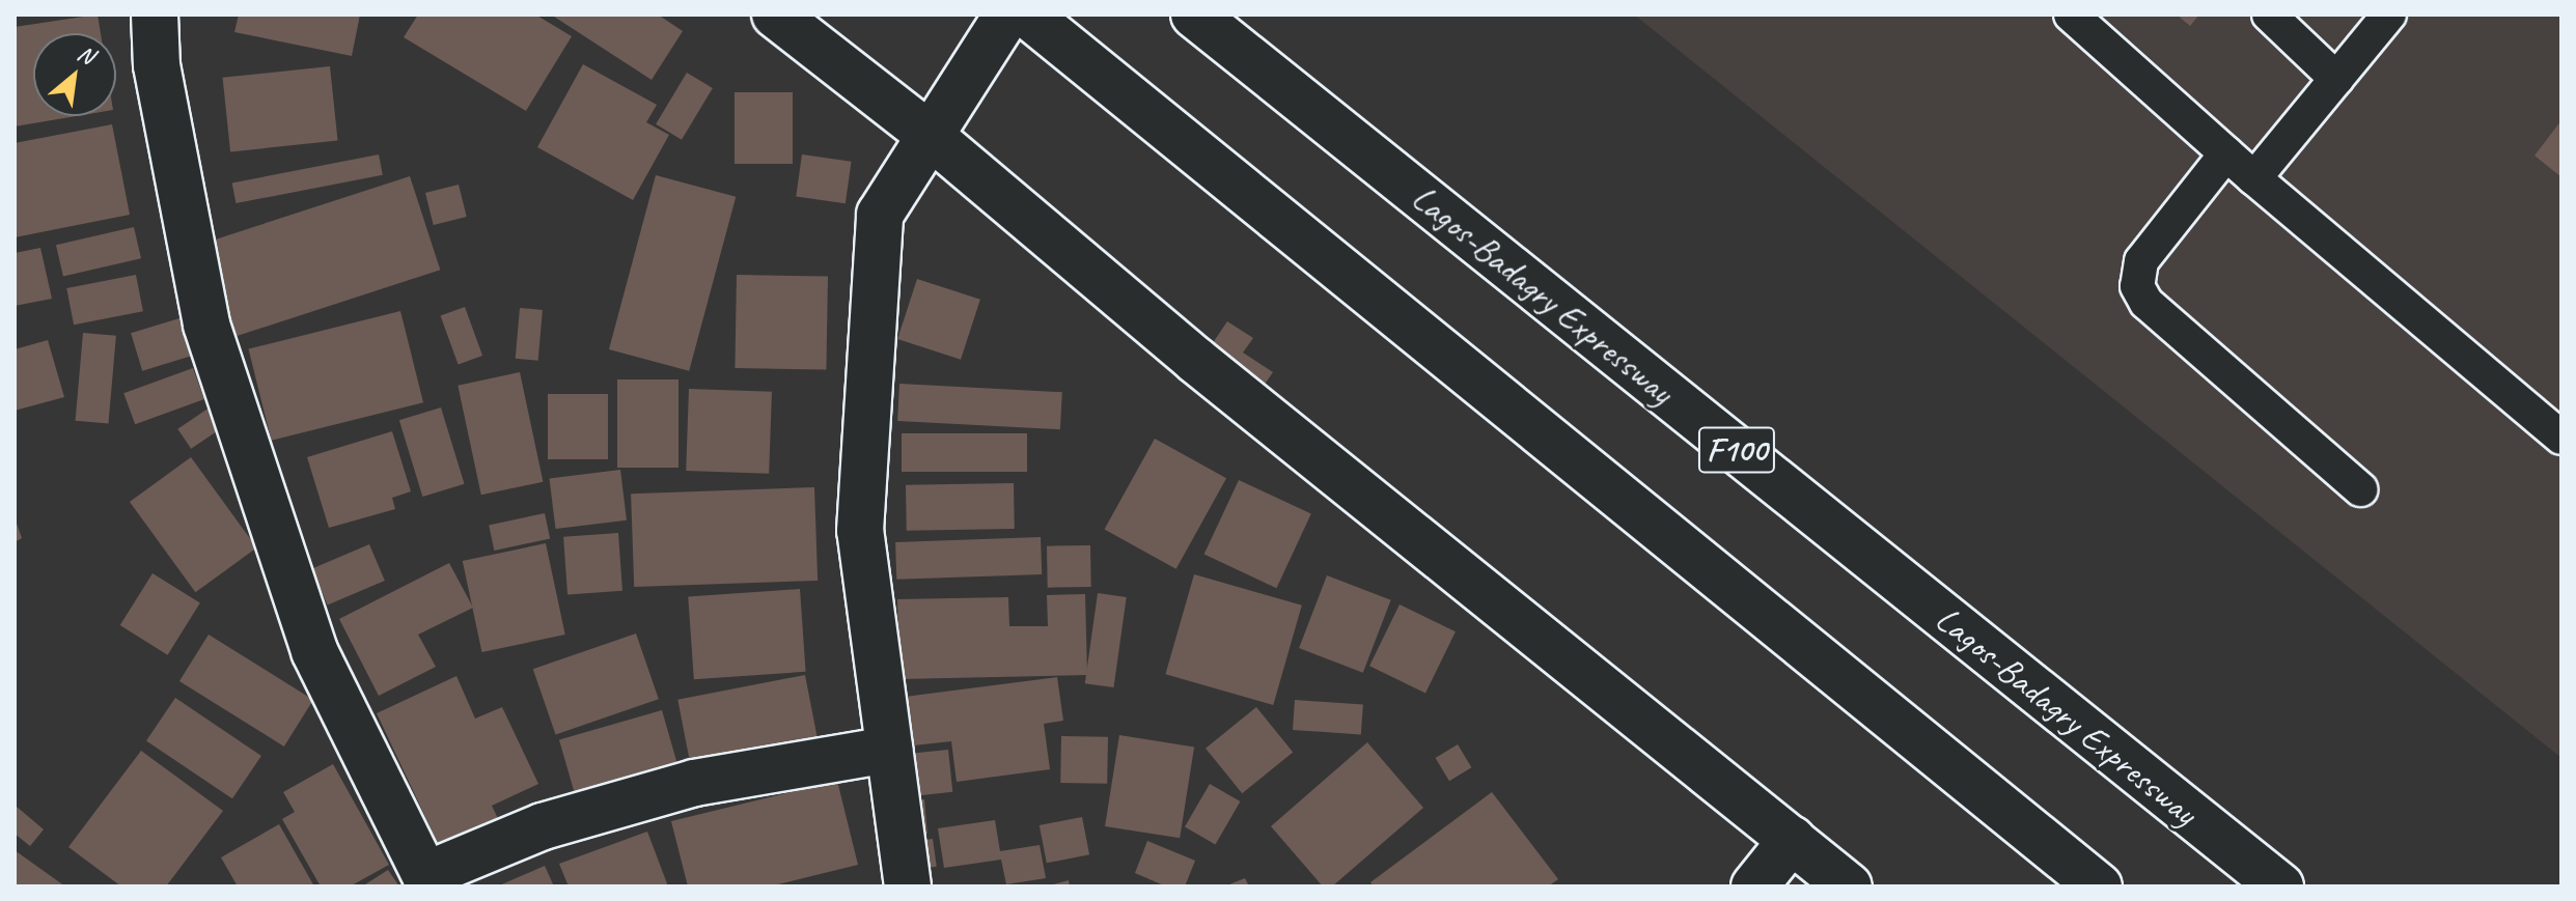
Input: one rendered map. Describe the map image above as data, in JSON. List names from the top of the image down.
{
  "streets": {
    "main road": ["Lagos-Badagry Expressway", "F100"]
  },
  "north": "top right"
}
